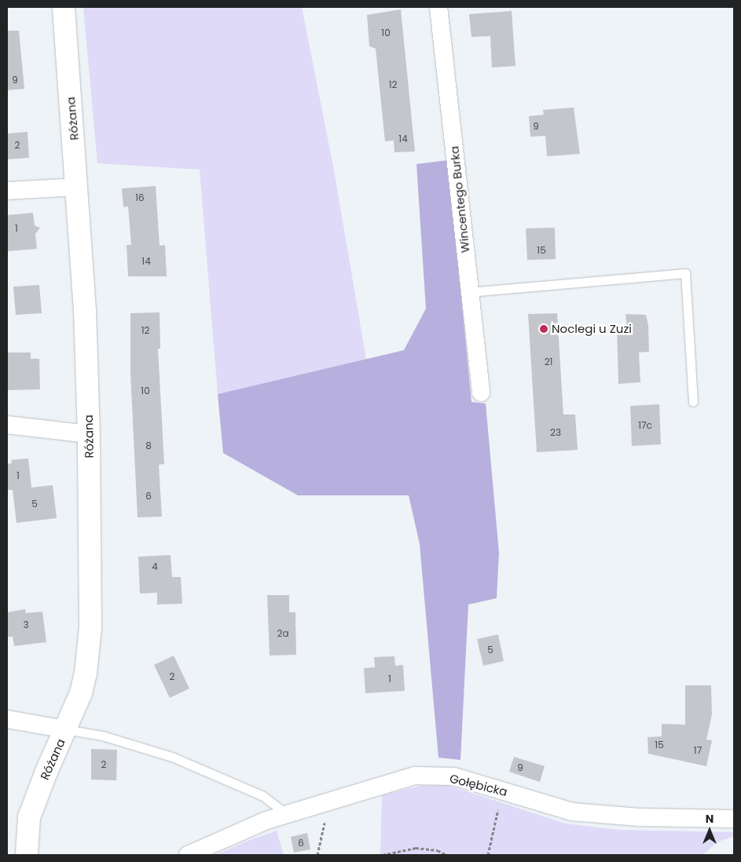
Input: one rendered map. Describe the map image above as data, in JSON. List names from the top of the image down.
{
  "streets": {
    "street": ["Różana", "Wincentego Burka", "Gołębicka"]
  },
  "places": ["Noclegi u Zuzi"],
  "house_numbers": [
    "10",
    "9",
    "12",
    "9",
    "14",
    "2",
    "16",
    "1",
    "15",
    "14",
    "12",
    "21",
    "10",
    "17c",
    "23",
    "8",
    "1",
    "6",
    "5",
    "4",
    "3",
    "2a",
    "5",
    "2",
    "1",
    "15",
    "17",
    "2",
    "9",
    "6"
  ],
  "north": "top"
}
